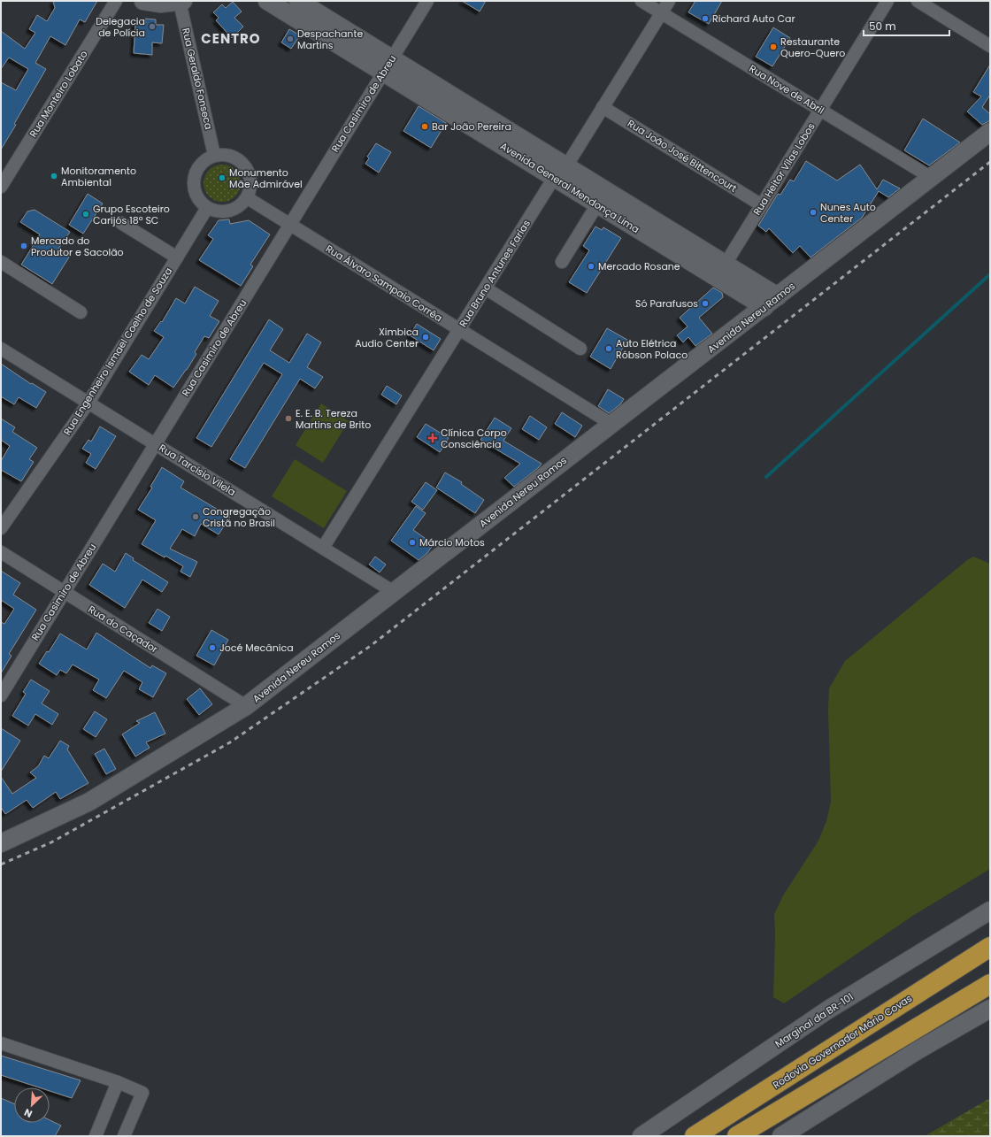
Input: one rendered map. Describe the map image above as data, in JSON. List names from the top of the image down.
{
  "streets": {
    "highway": ["Rodovia Governador Mário Covas"],
    "main road": ["Avenida General Mendonça Lima", "Avenida Nereu Ramos", "Marginal da BR-101"],
    "street": [
      "Rua Geraldo Fonseca",
      "Rua Nove de Abril",
      "Rua Monteiro Lobato",
      "Rua Casimiro de Abreu",
      "Rua João José Bittencourt",
      "Rua Heitor Vilas Lobos",
      "Rua Bruno Antunes Farias",
      "Rua Álvaro Sampaio Corrêa",
      "Rua Engenheiro Ismael Coelho de Souza",
      "Rua Tarcísio Vilela",
      "Rua do Caçador"
    ]
  },
  "crossings": [
    ["Rua Geraldo Fonseca", "Rua Álvaro Sampaio Corrêa"],
    ["Rua Geraldo Fonseca", "Rua Engenheiro Ismael Coelho de Souza"],
    ["Rua Nove de Abril", "Rua Heitor Vilas Lobos"],
    ["Rua Nove de Abril", "Rua Bruno Antunes Farias"],
    ["Rua Nove de Abril", "Avenida Nereu Ramos"],
    ["Rua Casimiro de Abreu", "Avenida General Mendonça Lima"],
    ["Rua Casimiro de Abreu", "Rua Álvaro Sampaio Corrêa"],
    ["Rua Casimiro de Abreu", "Rua Tarcísio Vilela"],
    ["Rua Casimiro de Abreu", "Rua do Caçador"],
    ["Rua João José Bittencourt", "Rua Heitor Vilas Lobos"],
    ["Rua João José Bittencourt", "Rua Bruno Antunes Farias"],
    ["Rua Heitor Vilas Lobos", "Avenida General Mendonça Lima"],
    ["Avenida General Mendonça Lima", "Rua Bruno Antunes Farias"],
    ["Avenida General Mendonça Lima", "Avenida Nereu Ramos"],
    ["Rua Bruno Antunes Farias", "Rua Álvaro Sampaio Corrêa"],
    ["Rua Bruno Antunes Farias", "Rua Tarcísio Vilela"],
    ["Rua Álvaro Sampaio Corrêa", "Avenida Nereu Ramos"],
    ["Rua Álvaro Sampaio Corrêa", "Rua Engenheiro Ismael Coelho de Souza"],
    ["Avenida Nereu Ramos", "Rua Tarcísio Vilela"],
    ["Avenida Nereu Ramos", "Rua do Caçador"],
    ["Rua Engenheiro Ismael Coelho de Souza", "Rua Tarcísio Vilela"]
  ],
  "districts": ["CENTRO"],
  "places": {
    "other": [
      "Richard Auto Car",
      "Delegacia de Polícia",
      "Despachante Martins",
      "Restaurante Quero-Quero",
      "Bar João Pereira",
      "Monitoramento Ambiental",
      "Monumento Mãe Admirável",
      "Nunes Auto Center",
      "Grupo Escoteiro Carijós 18º SC",
      "Mercado do Produtor e Sacolão",
      "Mercado Rosane",
      "Só Parafusos",
      "Ximbica Audio Center",
      "Auto Elétrica Róbson Polaco",
      "E. E. B. Tereza Martins de Brito",
      "Congregação Cristã no Brasil",
      "Márcio Motos",
      "Jocé Mecânica"
    ],
    "health": ["Clínica Corpo Consciência"]
  },
  "scale_bar": "50 m",
  "north": "bottom left"
}
